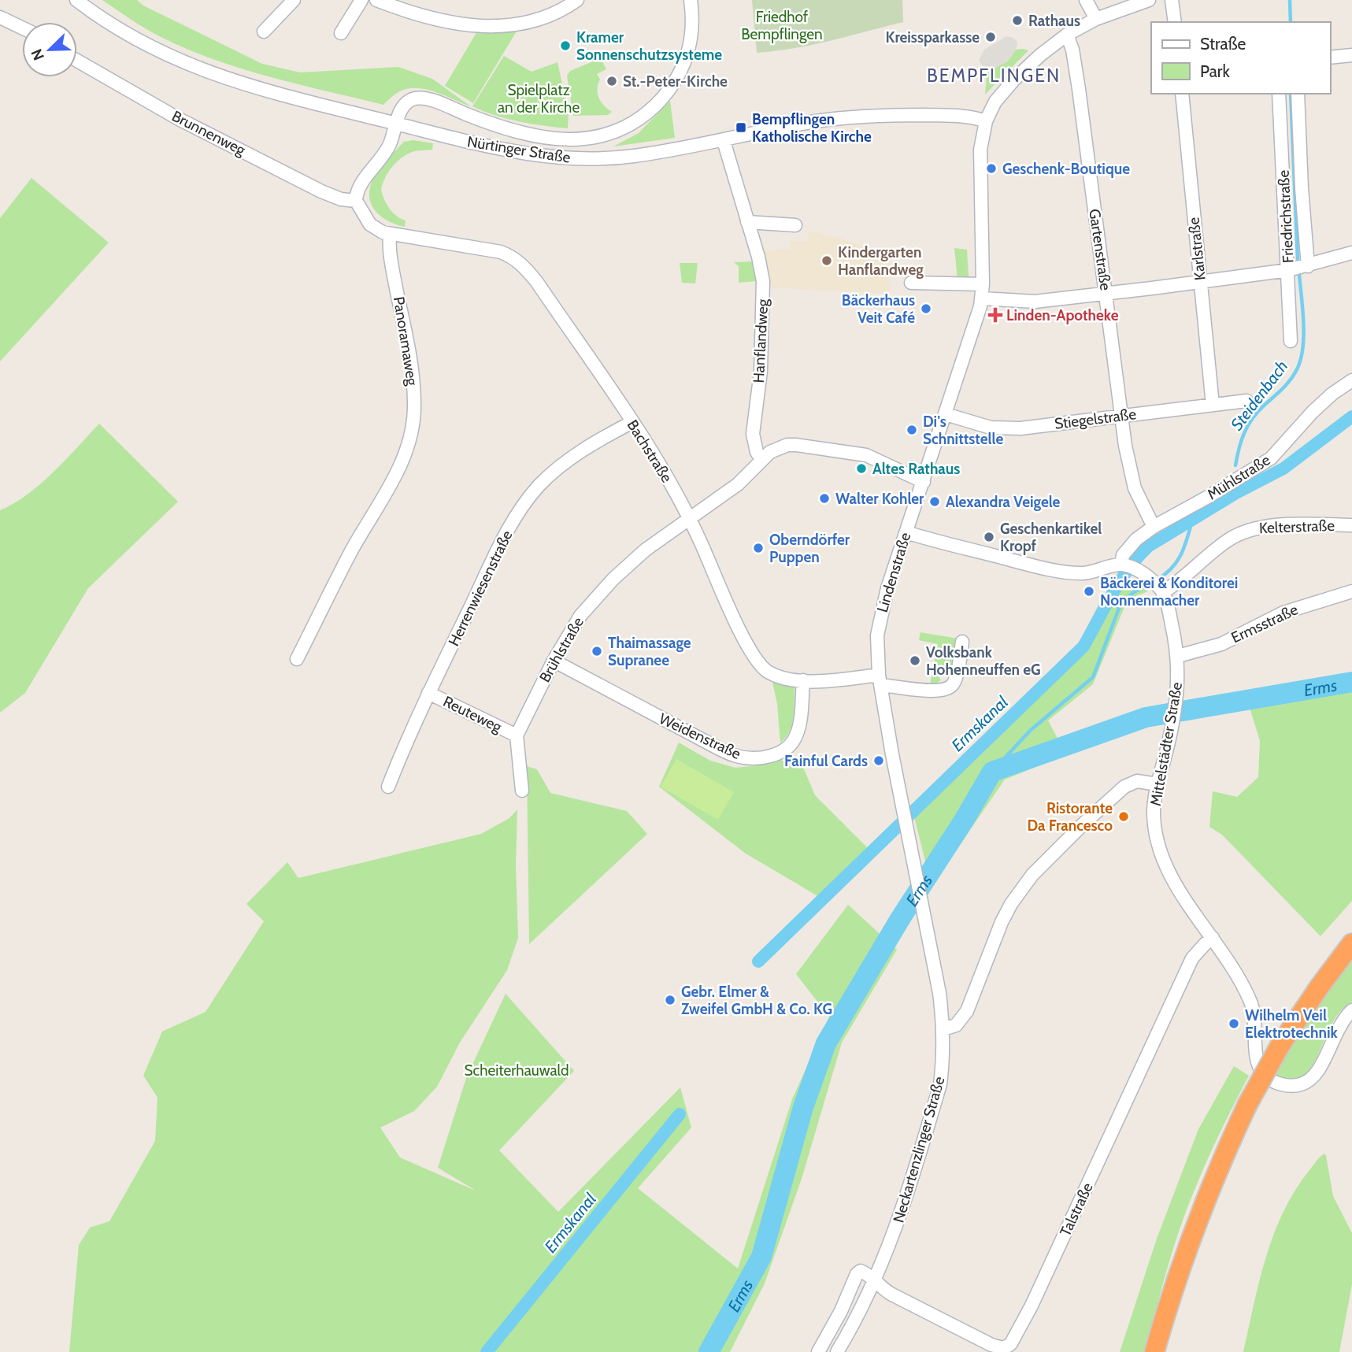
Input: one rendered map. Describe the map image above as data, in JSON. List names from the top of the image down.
{
  "streets": {
    "street": [
      "Brunnenweg",
      "Nürtinger Straße",
      "Friedrichstraße",
      "Karlstraße",
      "Gartenstraße",
      "Panoramaweg",
      "Hanflandweg",
      "Stiegelstraße",
      "Bachstraße",
      "Mühlstraße",
      "Kelterstraße",
      "Lindenstraße",
      "Herrenwiesenstraße",
      "Ermsstraße",
      "Brühlstraße",
      "Reuteweg",
      "Weidenstraße",
      "Mittelstädter Straße",
      "Neckartenzlinger Straße",
      "Talstraße"
    ]
  },
  "crossings": [
    ["Nürtinger Straße", "Hanflandweg"],
    ["Nürtinger Straße", "Lindenstraße"],
    ["Karlstraße", "Stiegelstraße"],
    ["Gartenstraße", "Stiegelstraße"],
    ["Gartenstraße", "Mühlstraße"],
    ["Gartenstraße", "Lindenstraße"],
    ["Panoramaweg", "Bachstraße"],
    ["Hanflandweg", "Brühlstraße"],
    ["Stiegelstraße", "Lindenstraße"],
    ["Bachstraße", "Lindenstraße"],
    ["Bachstraße", "Herrenwiesenstraße"],
    ["Bachstraße", "Brühlstraße"],
    ["Bachstraße", "Weidenstraße"],
    ["Kelterstraße", "Mittelstädter Straße"],
    ["Lindenstraße", "Brühlstraße"],
    ["Lindenstraße", "Neckartenzlinger Straße"],
    ["Herrenwiesenstraße", "Reuteweg"],
    ["Ermsstraße", "Mittelstädter Straße"],
    ["Brühlstraße", "Reuteweg"],
    ["Brühlstraße", "Weidenstraße"],
    ["Mittelstädter Straße", "Talstraße"],
    ["Neckartenzlinger Straße", "Talstraße"]
  ],
  "districts": ["BEMPFLINGEN"],
  "water": ["Steidenbach", "Erms", "Ermskanal"],
  "parks": ["Friedhof Bempflingen", "Spielplatz an der Kirche", "Scheiterhauwald"],
  "places": {
    "other": [
      "Rathaus",
      "Kreissparkasse",
      "Kramer Sonnenschutzsysteme",
      "St.-Peter-Kirche",
      "Geschenk-Boutique",
      "Kindergarten Hanflandweg",
      "Bäckerhaus Veit Café",
      "Di's Schnittstelle",
      "Altes Rathaus",
      "Walter Kohler",
      "Alexandra Veigele",
      "Geschenkartikel Kropf",
      "Oberndörfer Puppen",
      "Bäckerei & Konditorei Nonnenmacher",
      "Thaimassage Supranee",
      "Volksbank Hohenneuffen eG",
      "Fainful Cards",
      "Ristorante Da Francesco",
      "Gebr. Elmer & Zweifel GmbH & Co. KG",
      "Wilhelm Veil Elektrotechnik"
    ],
    "transit": ["Bempflingen Katholische Kirche"],
    "health": ["Linden-Apotheke"]
  },
  "legend": ["Straße", "Park"],
  "north": "bottom left"
}
